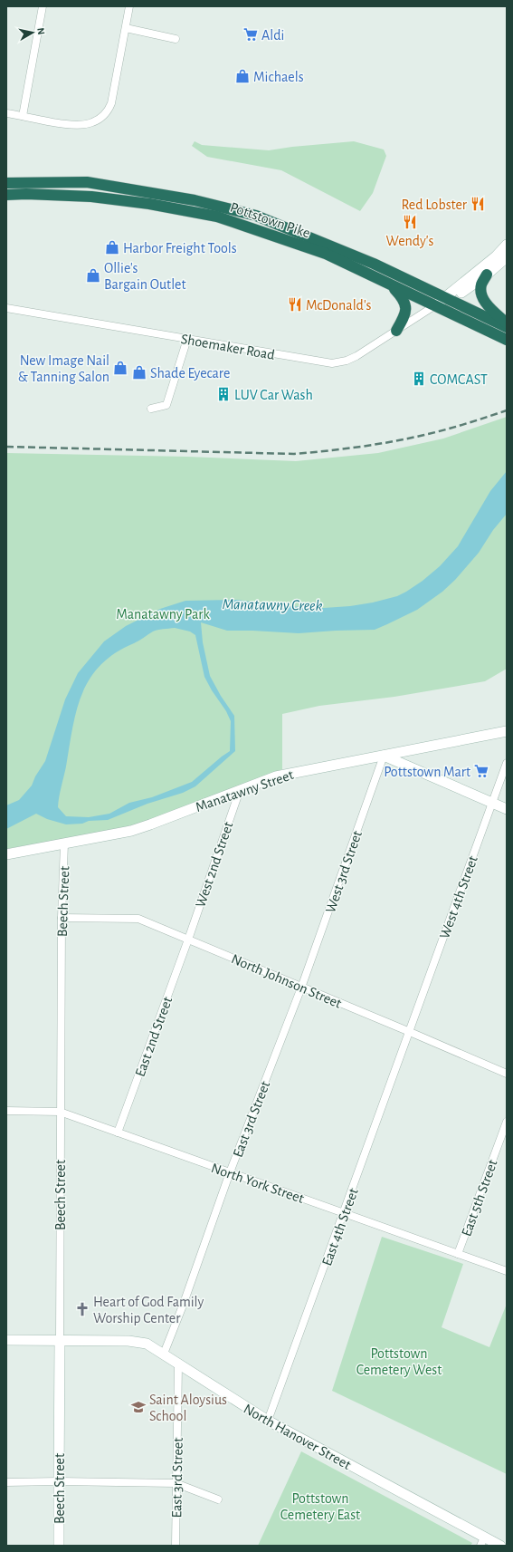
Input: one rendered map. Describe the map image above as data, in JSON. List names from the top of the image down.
{
  "streets": {
    "highway": ["Pottstown Pike"],
    "street": [
      "Shoemaker Road",
      "Manatawny Street",
      "West 2nd Street",
      "West 3rd Street",
      "West 4th Street",
      "Beech Street",
      "North Johnson Street",
      "East 2nd Street",
      "East 3rd Street",
      "North York Street",
      "East 5th Street",
      "East 4th Street",
      "North Hanover Street"
    ]
  },
  "crossings": [
    ["Pottstown Pike", "Shoemaker Road"],
    ["Manatawny Street", "West 2nd Street"],
    ["Manatawny Street", "West 3rd Street"],
    ["Manatawny Street", "Beech Street"],
    ["West 2nd Street", "North Johnson Street"],
    ["West 2nd Street", "East 2nd Street"],
    ["West 3rd Street", "North Johnson Street"],
    ["West 3rd Street", "East 3rd Street"],
    ["West 4th Street", "North Johnson Street"],
    ["West 4th Street", "East 4th Street"],
    ["Beech Street", "North Johnson Street"],
    ["Beech Street", "North York Street"],
    ["Beech Street", "North Hanover Street"],
    ["North Johnson Street", "East 2nd Street"],
    ["North Johnson Street", "East 3rd Street"],
    ["North Johnson Street", "East 4th Street"],
    ["East 2nd Street", "North York Street"],
    ["East 3rd Street", "North York Street"],
    ["East 3rd Street", "North Hanover Street"],
    ["North York Street", "East 5th Street"],
    ["North York Street", "East 4th Street"],
    ["East 4th Street", "North Hanover Street"]
  ],
  "water": ["Manatawny Creek"],
  "parks": ["Manatawny Park", "Pottstown Cemetery West", "Pottstown Cemetery East"],
  "places": {
    "supermarket": ["Aldi", "Pottstown Mart"],
    "shop": [
      "Michaels",
      "Harbor Freight Tools",
      "Ollie's Bargain Outlet",
      "New Image Nail & Tanning Salon",
      "Shade Eyecare"
    ],
    "restaurant": ["Red Lobster", "Wendy's", "McDonald's"],
    "building": ["COMCAST", "LUV Car Wash"],
    "church": ["Heart of God Family Worship Center"],
    "school or university": ["Saint Aloysius School"]
  },
  "north": "right"
}
